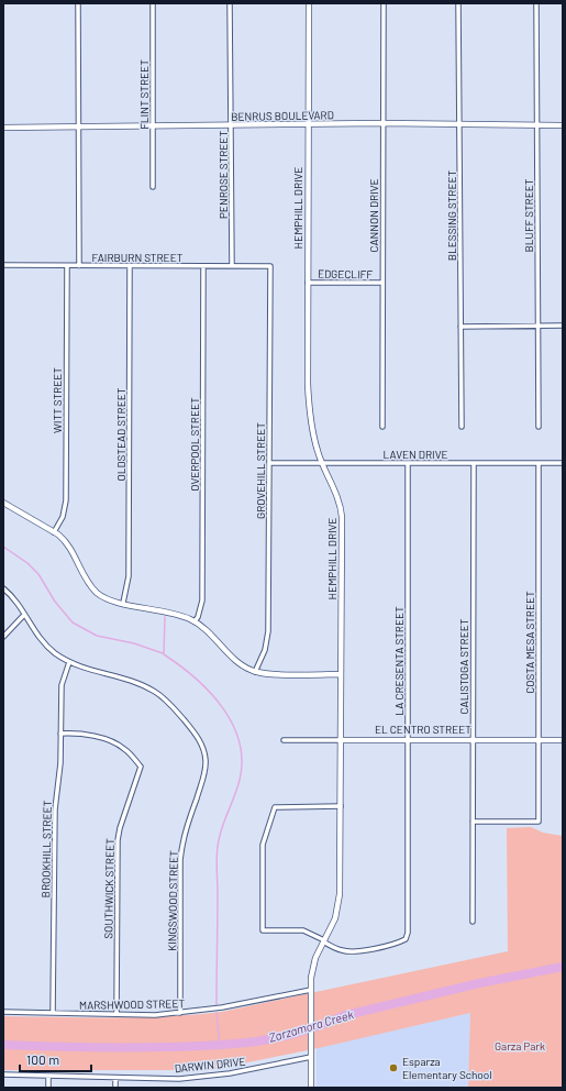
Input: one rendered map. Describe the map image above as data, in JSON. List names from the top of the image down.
{
  "streets": {
    "street": [
      "FLINT STREET",
      "BENRUS BOULEVARD",
      "PENROSE STREET",
      "HEMPHILL DRIVE",
      "CANNON DRIVE",
      "BLESSING STREET",
      "BLUFF STREET",
      "FAIRBURN STREET",
      "EDGECLIFF",
      "WITT STREET",
      "OLDSTEAD STREET",
      "OVERPOOL STREET",
      "LAVEN DRIVE",
      "GROVEHILL STREET",
      "COSTA MESA STREET",
      "LA CRESENTA STREET",
      "CALISTOGA STREET",
      "EL CENTRO STREET",
      "BROOKHILL STREET",
      "SOUTHWICK STREET",
      "KINGSWOOD STREET",
      "MARSHWOOD STREET",
      "DARWIN DRIVE"
    ]
  },
  "crossings": [
    ["FLINT STREET", "BENRUS BOULEVARD"],
    ["BENRUS BOULEVARD", "PENROSE STREET"],
    ["BENRUS BOULEVARD", "HEMPHILL DRIVE"],
    ["BENRUS BOULEVARD", "CANNON DRIVE"],
    ["BENRUS BOULEVARD", "BLESSING STREET"],
    ["BENRUS BOULEVARD", "BLUFF STREET"],
    ["PENROSE STREET", "FAIRBURN STREET"],
    ["HEMPHILL DRIVE", "EDGECLIFF"],
    ["HEMPHILL DRIVE", "LAVEN DRIVE"],
    ["HEMPHILL DRIVE", "LA CRESENTA STREET"],
    ["HEMPHILL DRIVE", "EL CENTRO STREET"],
    ["HEMPHILL DRIVE", "MARSHWOOD STREET"],
    ["HEMPHILL DRIVE", "DARWIN DRIVE"],
    ["CANNON DRIVE", "EDGECLIFF"],
    ["FAIRBURN STREET", "WITT STREET"],
    ["FAIRBURN STREET", "OLDSTEAD STREET"],
    ["FAIRBURN STREET", "OVERPOOL STREET"],
    ["FAIRBURN STREET", "GROVEHILL STREET"],
    ["LAVEN DRIVE", "GROVEHILL STREET"],
    ["LAVEN DRIVE", "COSTA MESA STREET"],
    ["LAVEN DRIVE", "LA CRESENTA STREET"],
    ["LAVEN DRIVE", "CALISTOGA STREET"],
    ["COSTA MESA STREET", "CALISTOGA STREET"],
    ["COSTA MESA STREET", "EL CENTRO STREET"],
    ["LA CRESENTA STREET", "EL CENTRO STREET"],
    ["CALISTOGA STREET", "EL CENTRO STREET"],
    ["BROOKHILL STREET", "SOUTHWICK STREET"],
    ["BROOKHILL STREET", "KINGSWOOD STREET"],
    ["BROOKHILL STREET", "MARSHWOOD STREET"],
    ["SOUTHWICK STREET", "MARSHWOOD STREET"],
    ["KINGSWOOD STREET", "MARSHWOOD STREET"]
  ],
  "water": ["Zarzamora Creek"],
  "parks": ["Garza Park"],
  "places": ["Esparza Elementary School"],
  "scale_bar": "100 m"
}
